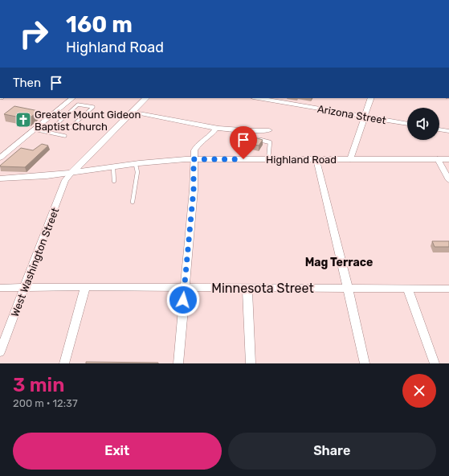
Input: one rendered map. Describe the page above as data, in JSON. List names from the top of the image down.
{
  "streets": {
    "street": [
      "Arizona Street",
      "Highland Road",
      "West Washington Street",
      "Minnesota Street"
    ]
  },
  "crossings": [
    ["Highland Road", "West Washington Street"],
    ["West Washington Street", "Minnesota Street"]
  ],
  "districts": ["Mag Terrace"],
  "places": {
    "church": ["Greater Mount Gideon Baptist Church"]
  },
  "page": {
    "turn": ["160 m", "Highland Road"],
    "then": "Then",
    "heading": ["3 min", "200 m · 12:37"],
    "buttons": ["Exit", "Share"]
  }
}
